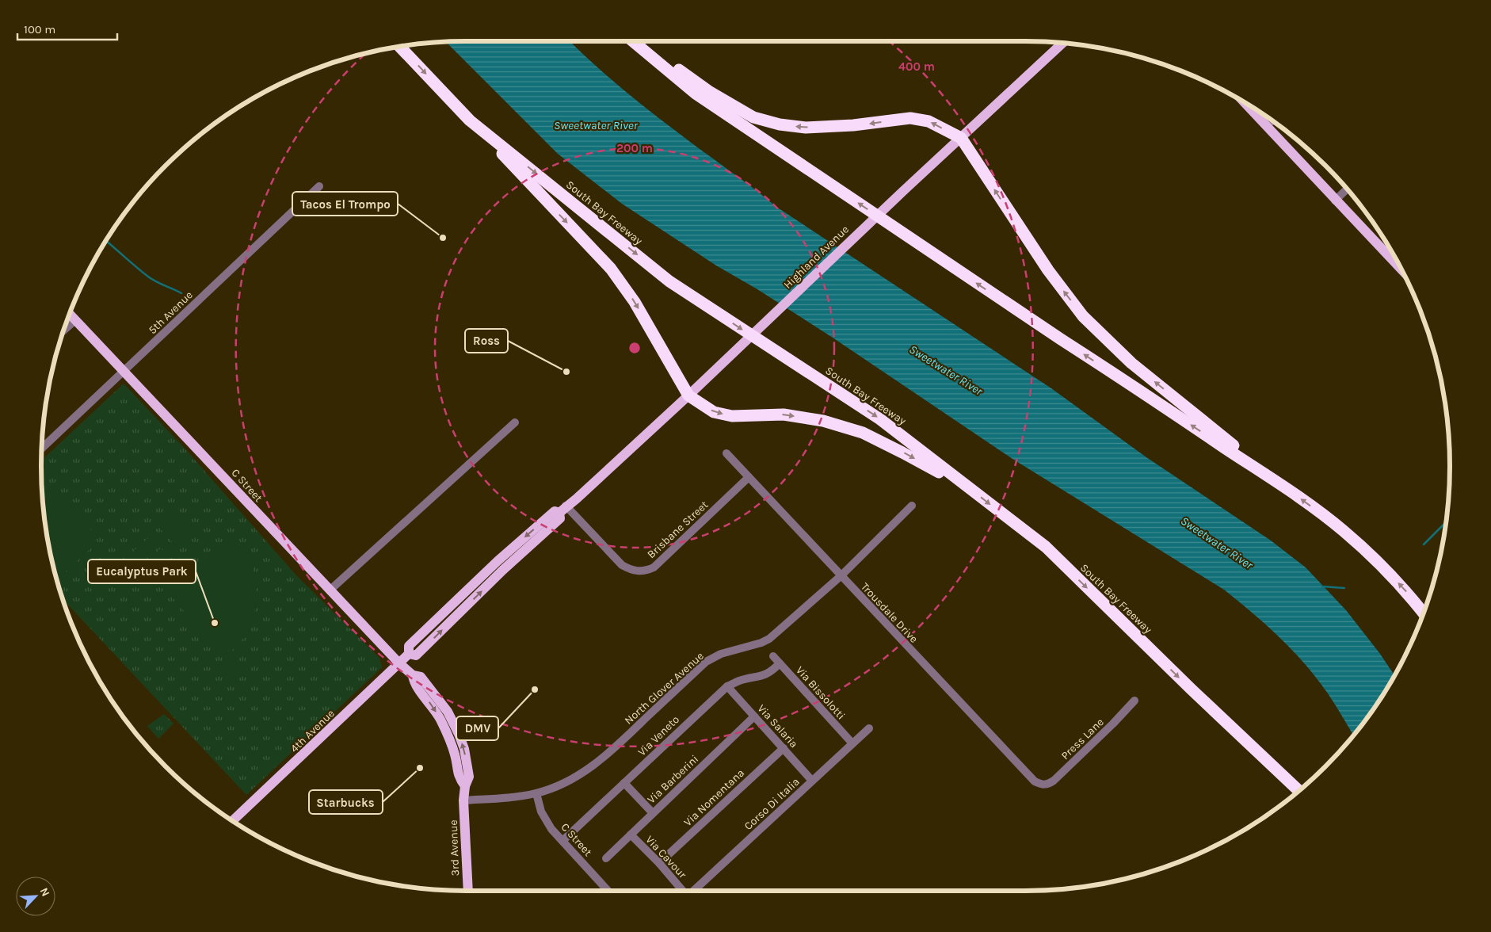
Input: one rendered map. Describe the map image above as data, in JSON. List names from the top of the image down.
{
  "streets": {
    "highway": ["South Bay Freeway"],
    "main road": [
      "Highland Avenue",
      "C Street",
      "4th Avenue",
      "3rd Avenue"
    ],
    "street": [
      "5th Avenue",
      "Brisbane Street",
      "Trousdale Drive",
      "North Glover Avenue",
      "Via Bissolotti",
      "Via Salaria",
      "Via Veneto",
      "Press Lane",
      "Via Barberini",
      "Via Nomentana",
      "Corso Di Italia",
      "Via Cavour"
    ]
  },
  "crossings": [
    ["Highland Avenue", "4th Avenue"],
    ["5th Avenue", "C Street"],
    ["C Street", "North Glover Avenue"],
    ["C Street", "4th Avenue"],
    ["C Street", "Via Veneto"],
    ["C Street", "3rd Avenue"],
    ["Brisbane Street", "Trousdale Drive"],
    ["Brisbane Street", "4th Avenue"],
    ["Trousdale Drive", "North Glover Avenue"],
    ["Trousdale Drive", "Press Lane"],
    ["North Glover Avenue", "3rd Avenue"],
    ["Via Bissolotti", "Via Veneto"],
    ["Via Bissolotti", "Corso Di Italia"],
    ["Via Salaria", "Via Veneto"],
    ["Via Salaria", "Via Barberini"],
    ["Via Salaria", "Via Nomentana"],
    ["Via Salaria", "Corso Di Italia"],
    ["Via Barberini", "Via Cavour"],
    ["Via Nomentana", "Via Cavour"]
  ],
  "water": ["Sweetwater River"],
  "places": [
    "Tacos El Trompo",
    "Ross",
    "Eucalyptus Park",
    "DMV",
    "Starbucks"
  ],
  "scale_bar": "100 m",
  "north": "top right",
  "rings": ["400 m", "200 m"]
}
